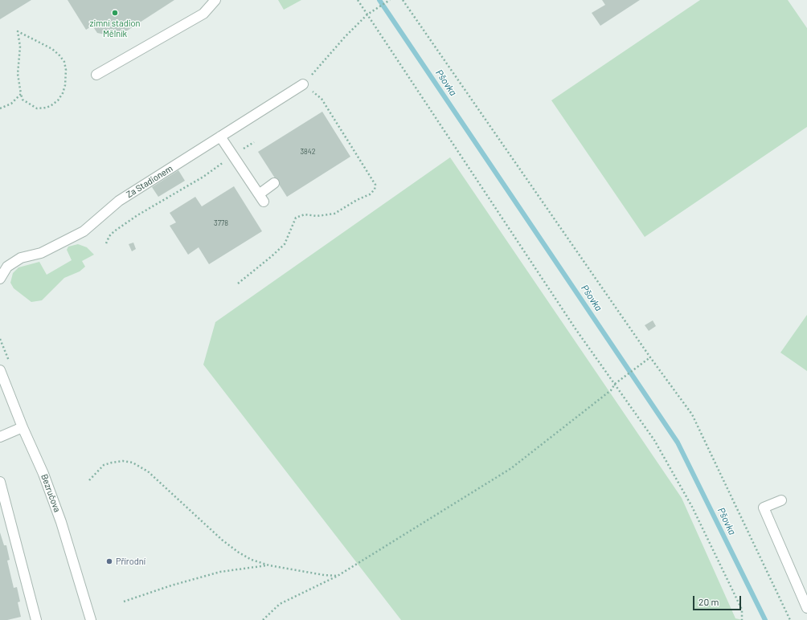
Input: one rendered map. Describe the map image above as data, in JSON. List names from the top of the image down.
{
  "streets": {
    "street": ["Za Stadionem", "Bezručova"]
  },
  "water": ["Pšovka"],
  "places": ["zimní stadion Mělník", "Přírodní"],
  "house_numbers": ["3842", "3778"],
  "scale_bar": "20 m"
}
